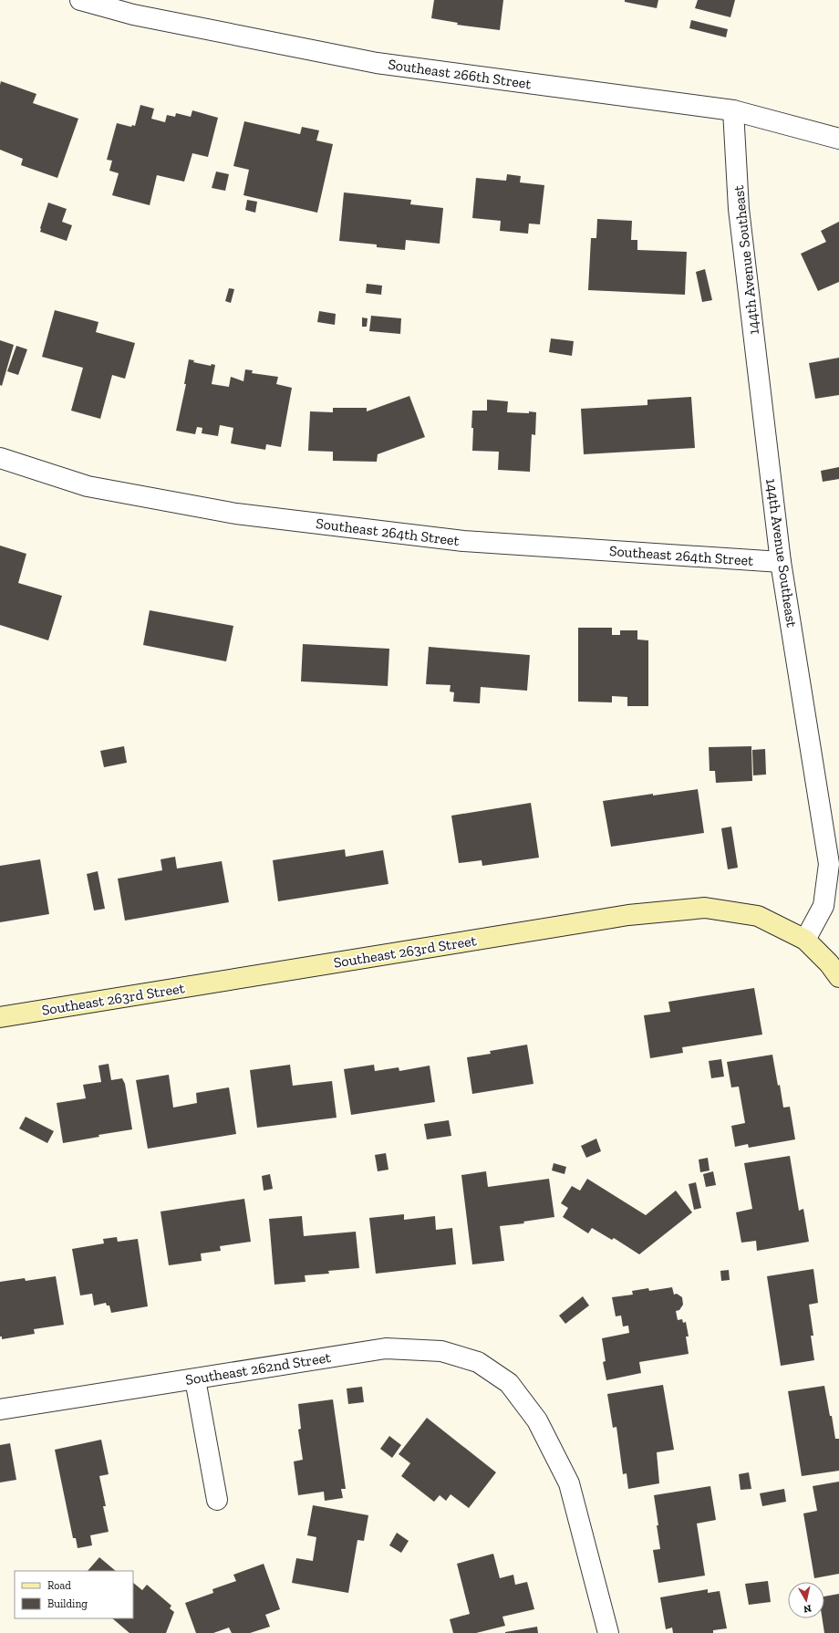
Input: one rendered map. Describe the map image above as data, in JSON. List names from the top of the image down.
{
  "streets": {
    "street": [
      "Southeast 266th Street",
      "144th Avenue Southeast",
      "Southeast 264th Street",
      "Southeast 263rd Street",
      "Southeast 262nd Street"
    ]
  },
  "crossings": [
    ["Southeast 266th Street", "144th Avenue Southeast"],
    ["144th Avenue Southeast", "Southeast 264th Street"],
    ["144th Avenue Southeast", "Southeast 263rd Street"]
  ],
  "legend": ["Road", "Building"],
  "north": "bottom"
}
